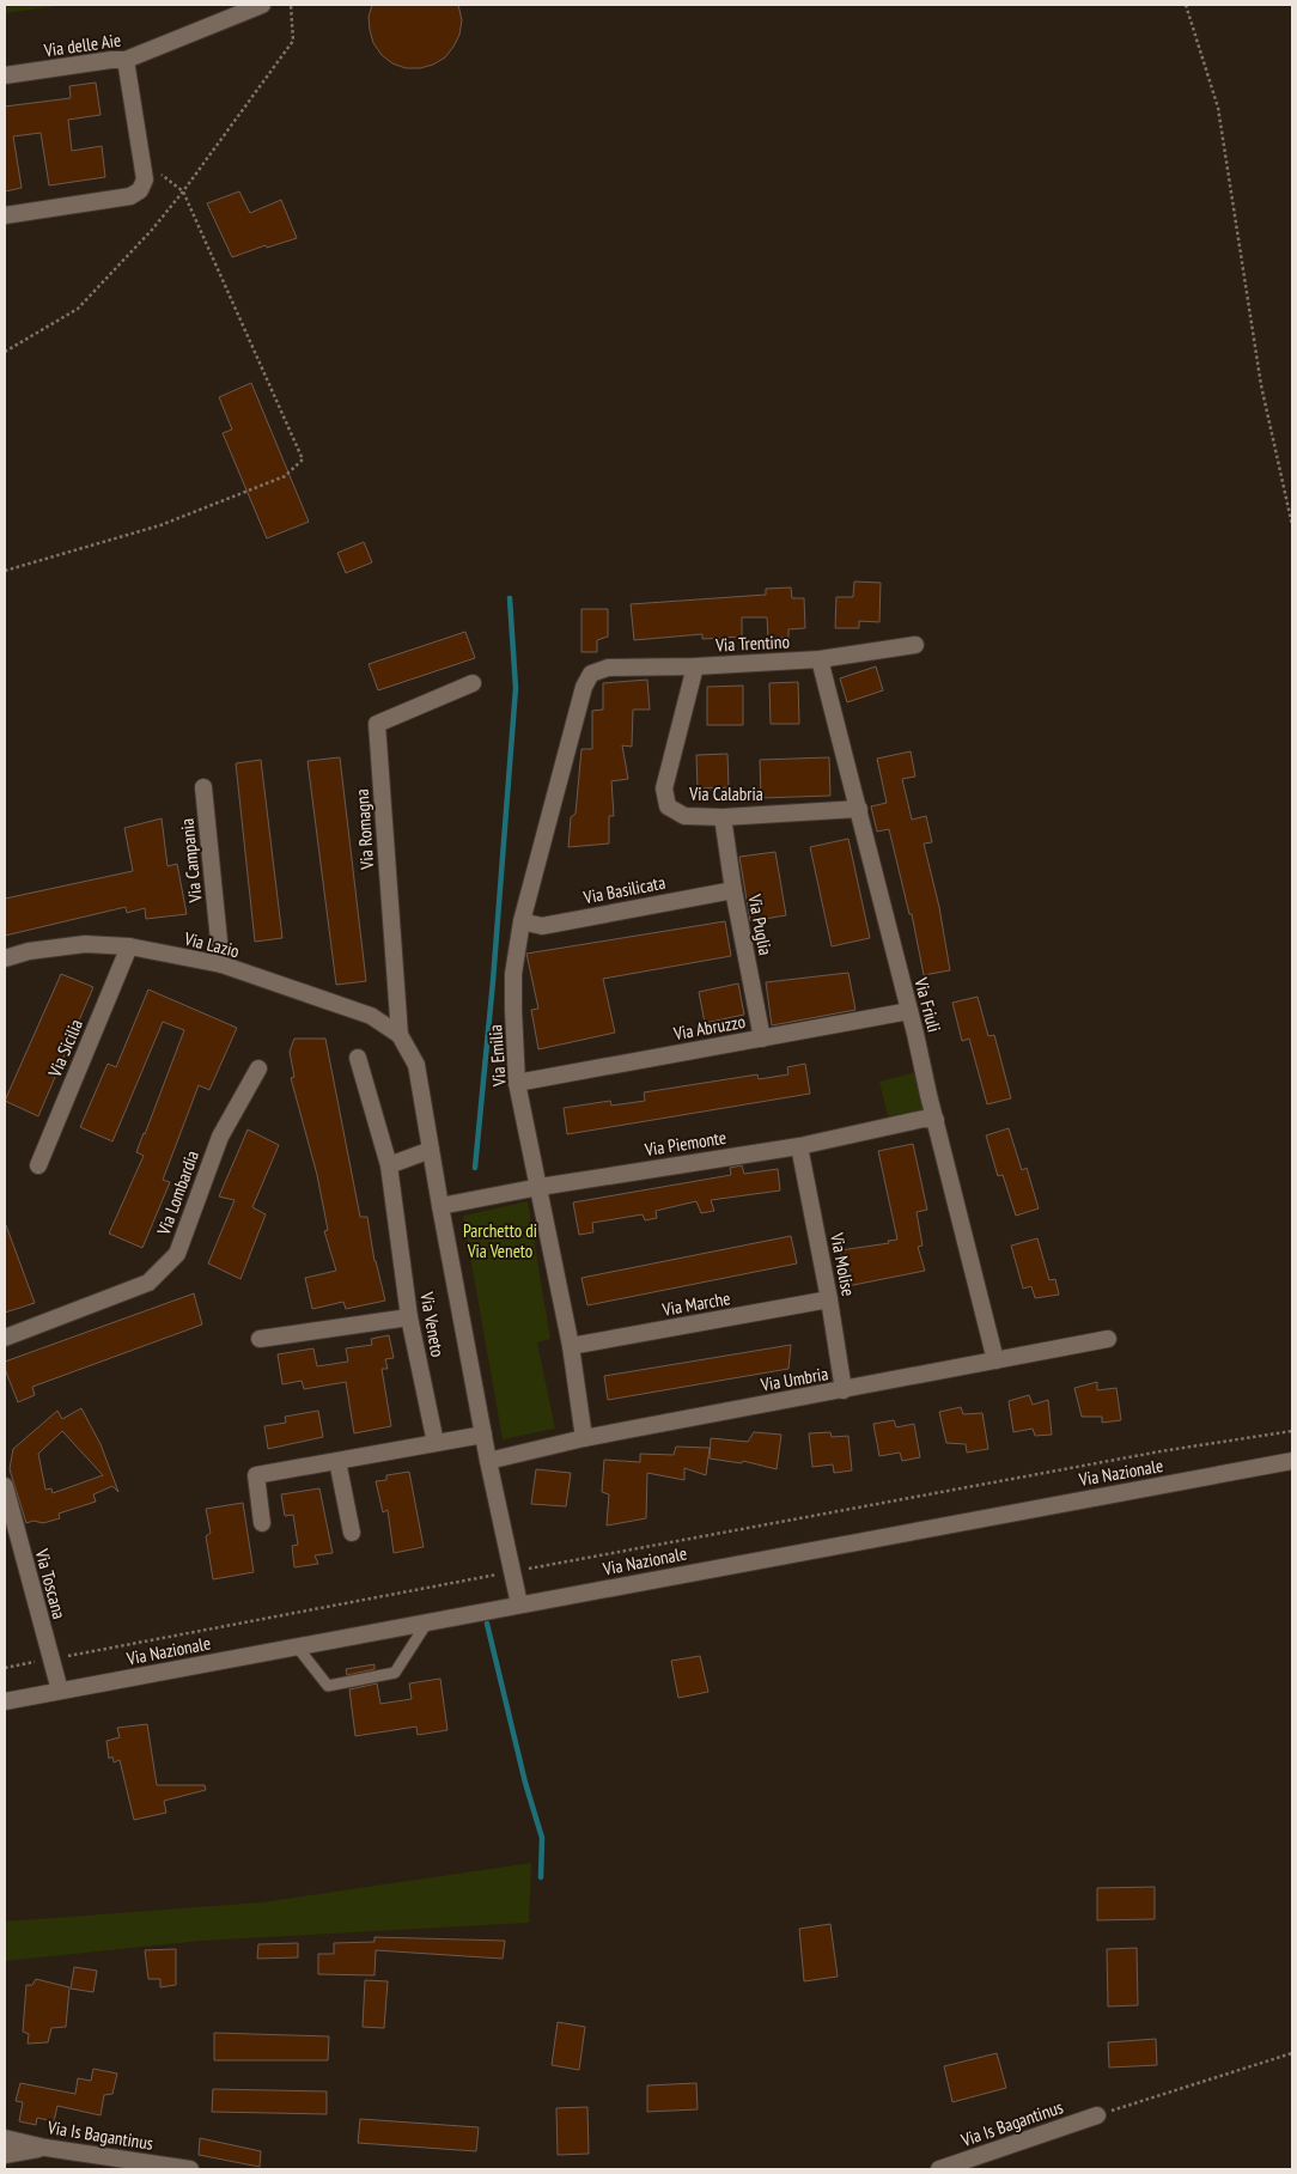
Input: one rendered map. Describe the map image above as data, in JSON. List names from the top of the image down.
{
  "streets": {
    "street": [
      "Via delle Aie",
      "Via Trentino",
      "Via Calabria",
      "Via Romagna",
      "Via Campania",
      "Via Basilicata",
      "Via Puglia",
      "Via Lazio",
      "Via Friuli",
      "Via Abruzzo",
      "Via Sicilia",
      "Via Emilia",
      "Via Piemonte",
      "Via Lombardia",
      "Via Molise",
      "Via Marche",
      "Via Veneto",
      "Via Umbria",
      "Via Nazionale",
      "Via Toscana",
      "Via Is Bagantinus"
    ]
  },
  "crossings": [
    ["Via Trentino", "Via Calabria"],
    ["Via Trentino", "Via Friuli"],
    ["Via Trentino", "Via Emilia"],
    ["Via Calabria", "Via Puglia"],
    ["Via Calabria", "Via Friuli"],
    ["Via Romagna", "Via Lazio"],
    ["Via Romagna", "Via Veneto"],
    ["Via Campania", "Via Lazio"],
    ["Via Basilicata", "Via Puglia"],
    ["Via Basilicata", "Via Emilia"],
    ["Via Puglia", "Via Abruzzo"],
    ["Via Lazio", "Via Sicilia"],
    ["Via Lazio", "Via Veneto"],
    ["Via Friuli", "Via Abruzzo"],
    ["Via Friuli", "Via Piemonte"],
    ["Via Friuli", "Via Umbria"],
    ["Via Abruzzo", "Via Emilia"],
    ["Via Emilia", "Via Piemonte"],
    ["Via Emilia", "Via Marche"],
    ["Via Emilia", "Via Umbria"],
    ["Via Piemonte", "Via Molise"],
    ["Via Piemonte", "Via Veneto"],
    ["Via Molise", "Via Marche"],
    ["Via Molise", "Via Umbria"],
    ["Via Veneto", "Via Umbria"],
    ["Via Veneto", "Via Nazionale"],
    ["Via Nazionale", "Via Toscana"]
  ],
  "parks": ["Parchetto di Via Veneto"]
}
